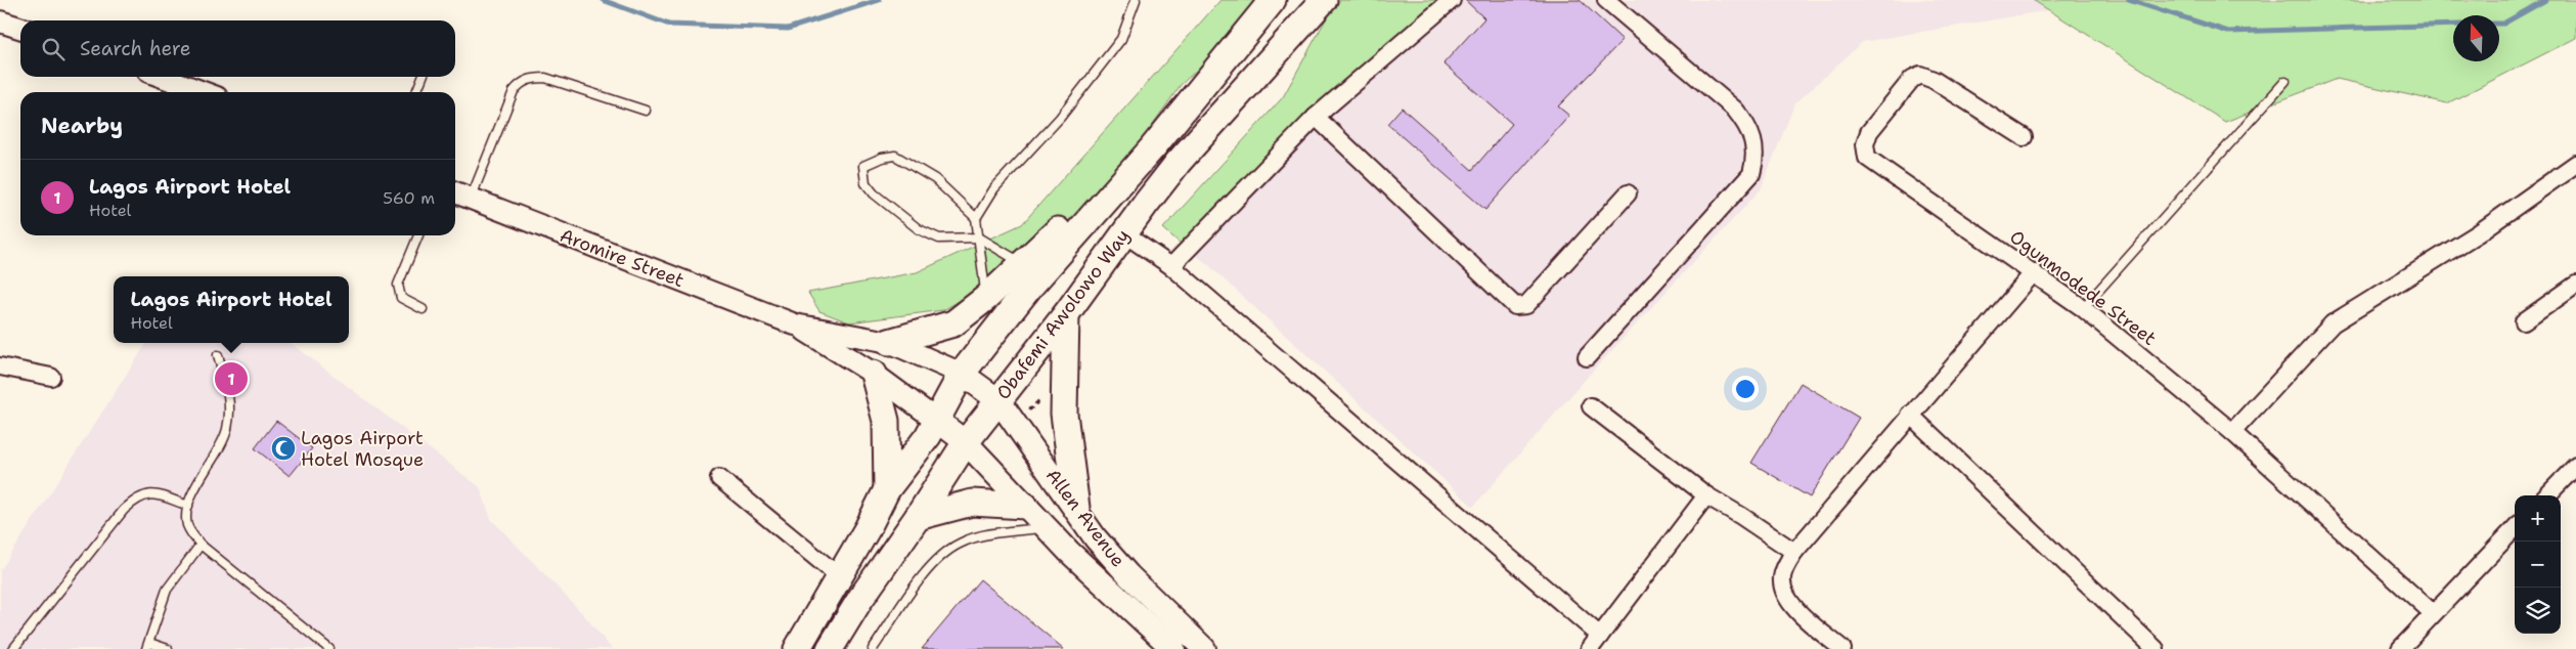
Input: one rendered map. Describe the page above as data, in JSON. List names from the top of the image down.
{
  "streets": {
    "main road": ["Obafemi Awolowo Way", "Allen Avenue"],
    "street": ["Aromire Street", "Ogunmodede Street"]
  },
  "crossings": [
    ["Aromire Street", "Obafemi Awolowo Way"],
    ["Aromire Street", "Allen Avenue"],
    ["Obafemi Awolowo Way", "Allen Avenue"]
  ],
  "places": {
    "mosque": ["Lagos Airport Hotel Mosque"]
  },
  "north": "top",
  "page": {
    "search": "Search here",
    "heading": "Nearby",
    "list": [
      {
        "mark": "1",
        "name": "Lagos Airport Hotel",
        "note": "Hotel",
        "value": "560 m"
      }
    ],
    "popup": ["Lagos Airport Hotel", "Hotel"],
    "pins": "1",
    "map_buttons": ["+", "−"]
  }
}
